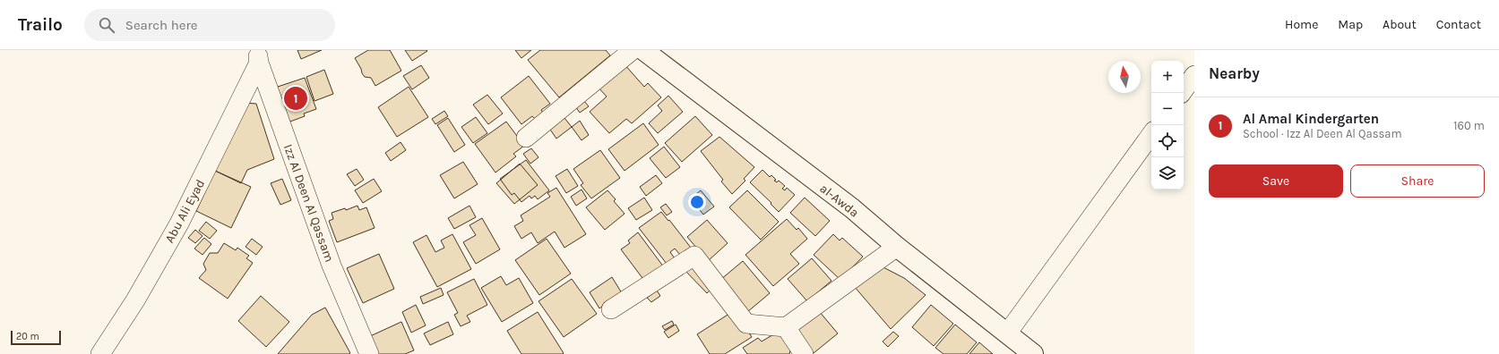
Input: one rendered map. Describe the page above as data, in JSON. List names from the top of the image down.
{
  "streets": {
    "main road": ["al-Awda"],
    "street": ["Izz Al Deen Al Qassam", "Abu Ali Eyad"]
  },
  "crossings": [
    ["Izz Al Deen Al Qassam", "Abu Ali Eyad"]
  ],
  "scale_bar": "20 m",
  "north": "top",
  "page": {
    "header": "Trailo",
    "search": "Search here",
    "nav": [
      "Home",
      "Map",
      "About",
      "Contact"
    ],
    "heading": "Nearby",
    "map_buttons": ["+", "−"],
    "pins": "1",
    "list": [
      {
        "mark": "1",
        "name": "Al Amal Kindergarten",
        "note": "School · Izz Al Deen Al Qassam",
        "value": "160 m"
      }
    ],
    "buttons": ["Save", "Share"],
    "scale": "20 m"
  }
}
